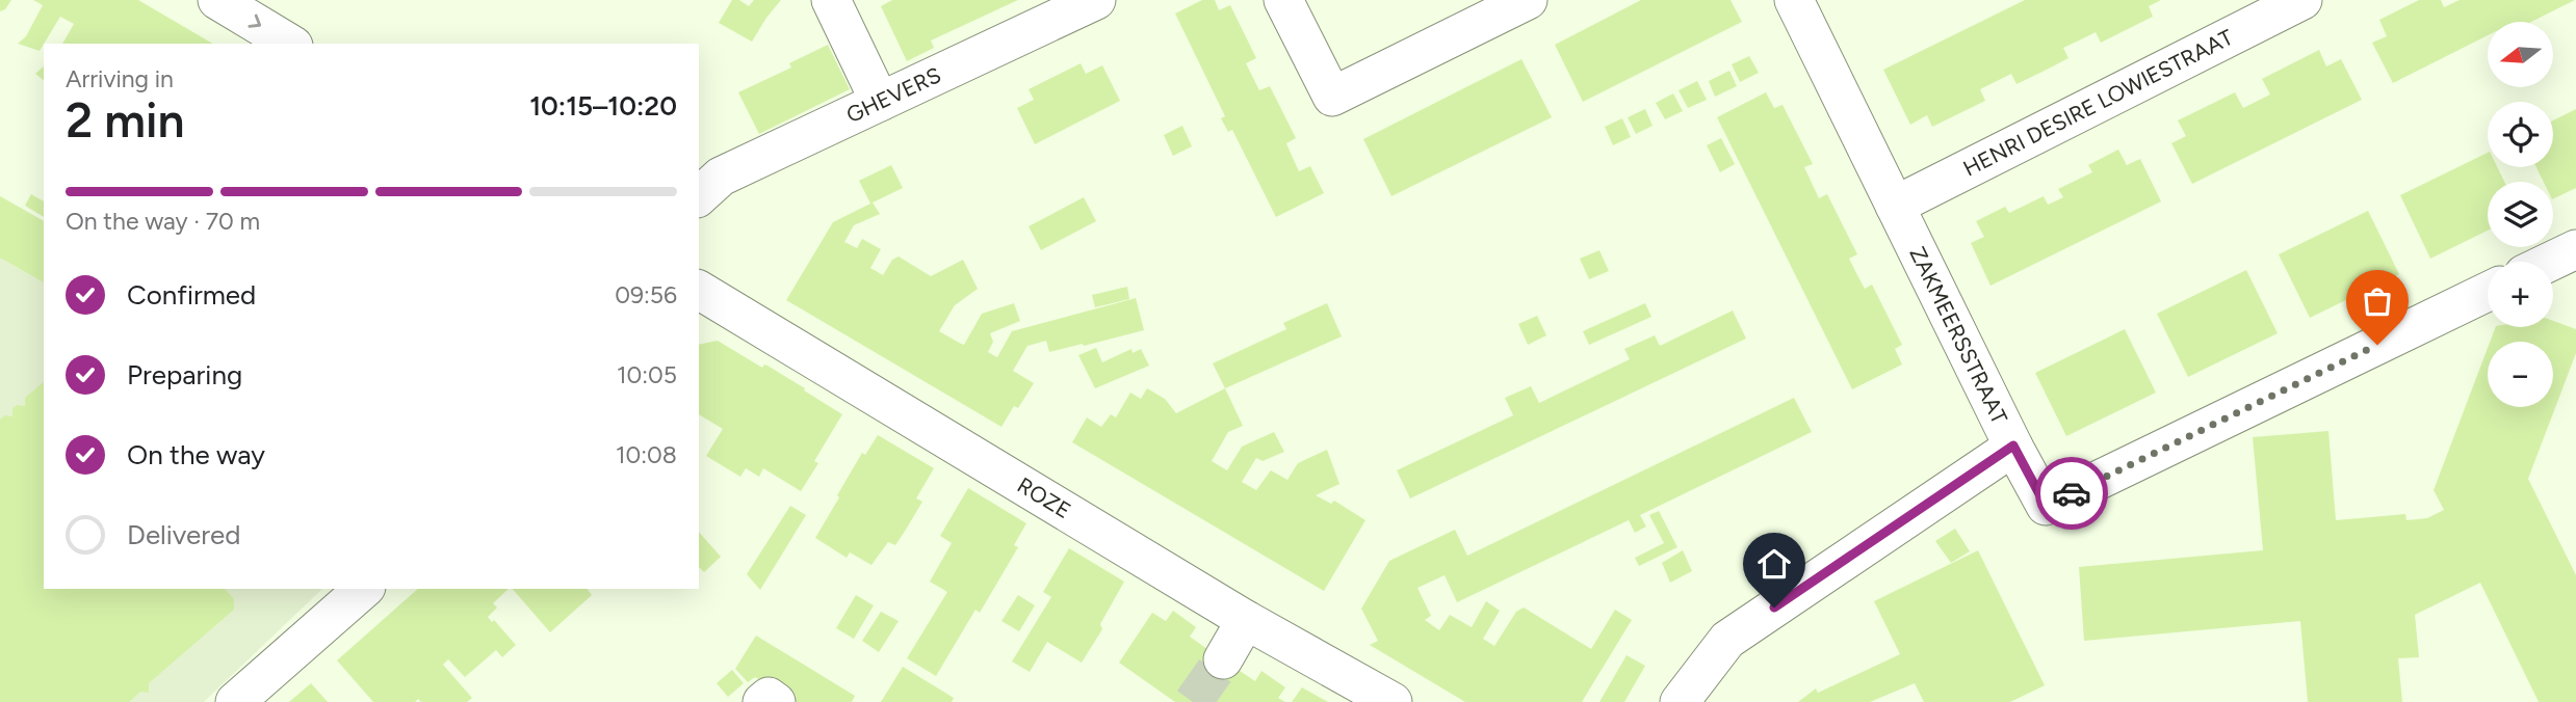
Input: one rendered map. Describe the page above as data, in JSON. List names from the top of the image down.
{
  "streets": {
    "street": [
      "GHEVERS",
      "HENRI DESIRE LOWIESTRAAT",
      "ZAKMEERSSTRAAT",
      "ROZE"
    ]
  },
  "crossings": [
    ["HENRI DESIRE LOWIESTRAAT", "ZAKMEERSSTRAAT"]
  ],
  "north": "left",
  "page": {
    "map_buttons": ["+", "−"],
    "heading": ["2 min", "Arriving in", "10:15–10:20"],
    "bar": "On the way · 70 m",
    "list": [
      ["Confirmed", "09:56"],
      ["Preparing", "10:05"],
      ["On the way", "10:08"],
      "Delivered"
    ]
  }
}
